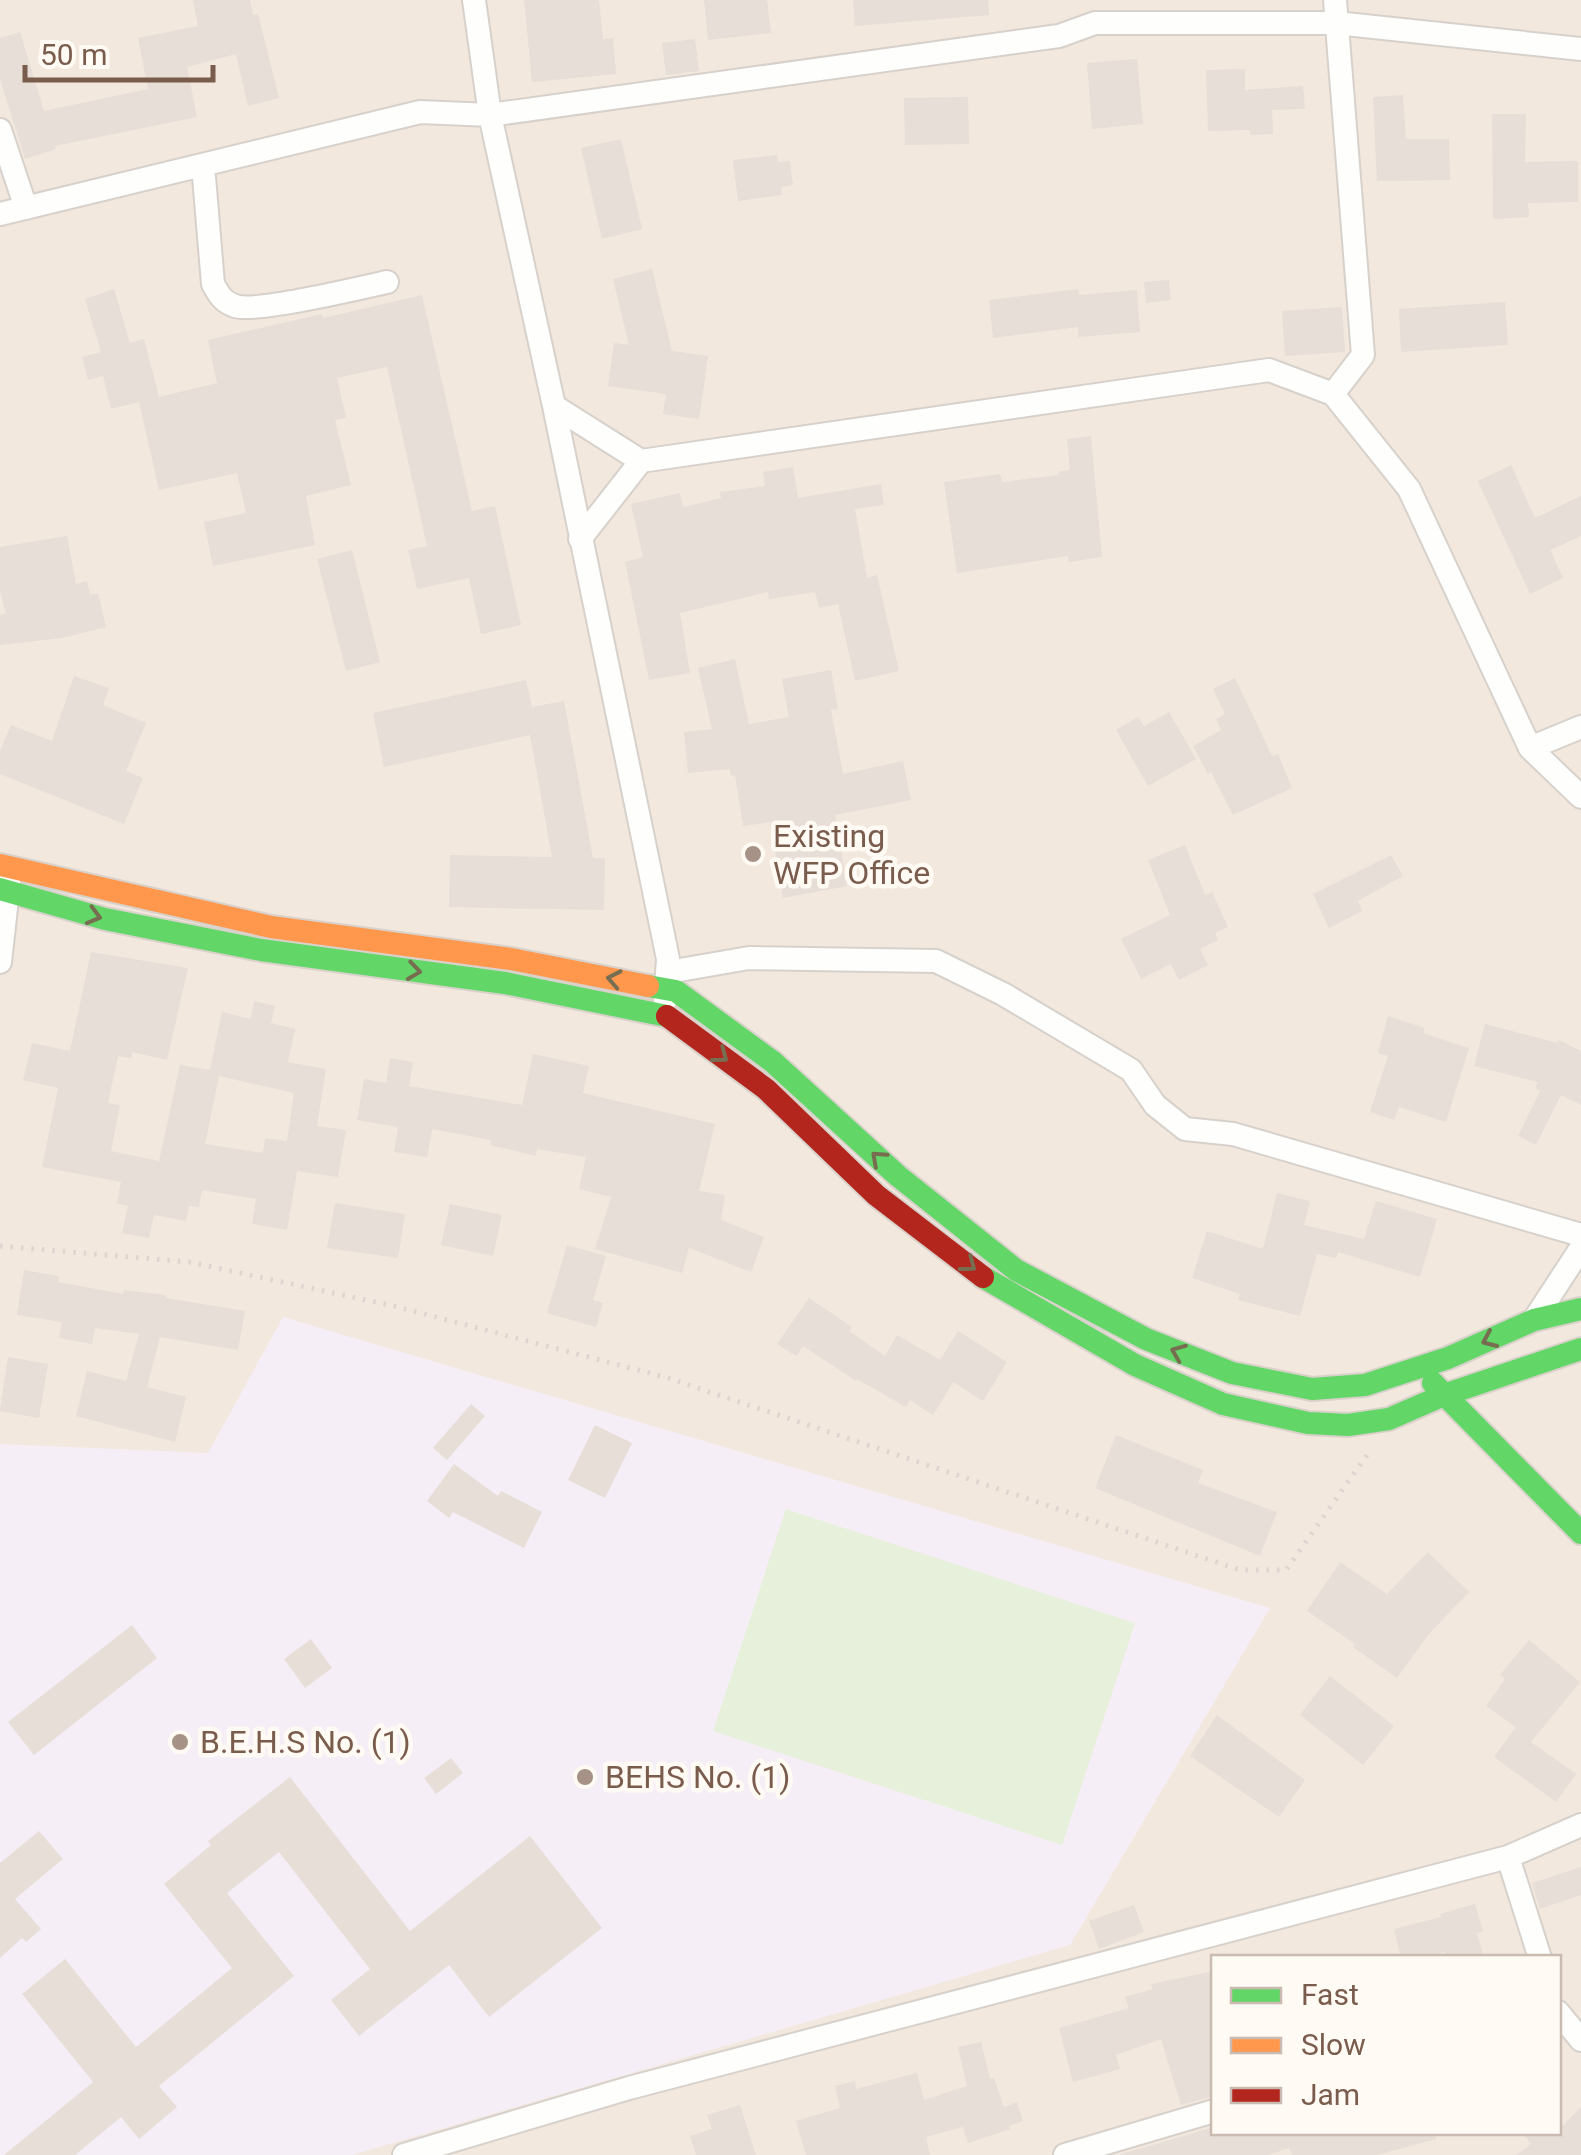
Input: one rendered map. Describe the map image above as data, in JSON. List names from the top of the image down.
{
  "places": ["Existing WFP Office", "B.E.H.S No. (1)", "BEHS No. (1)"],
  "legend": ["Fast", "Slow", "Jam"],
  "scale_bar": "50 m"
}
